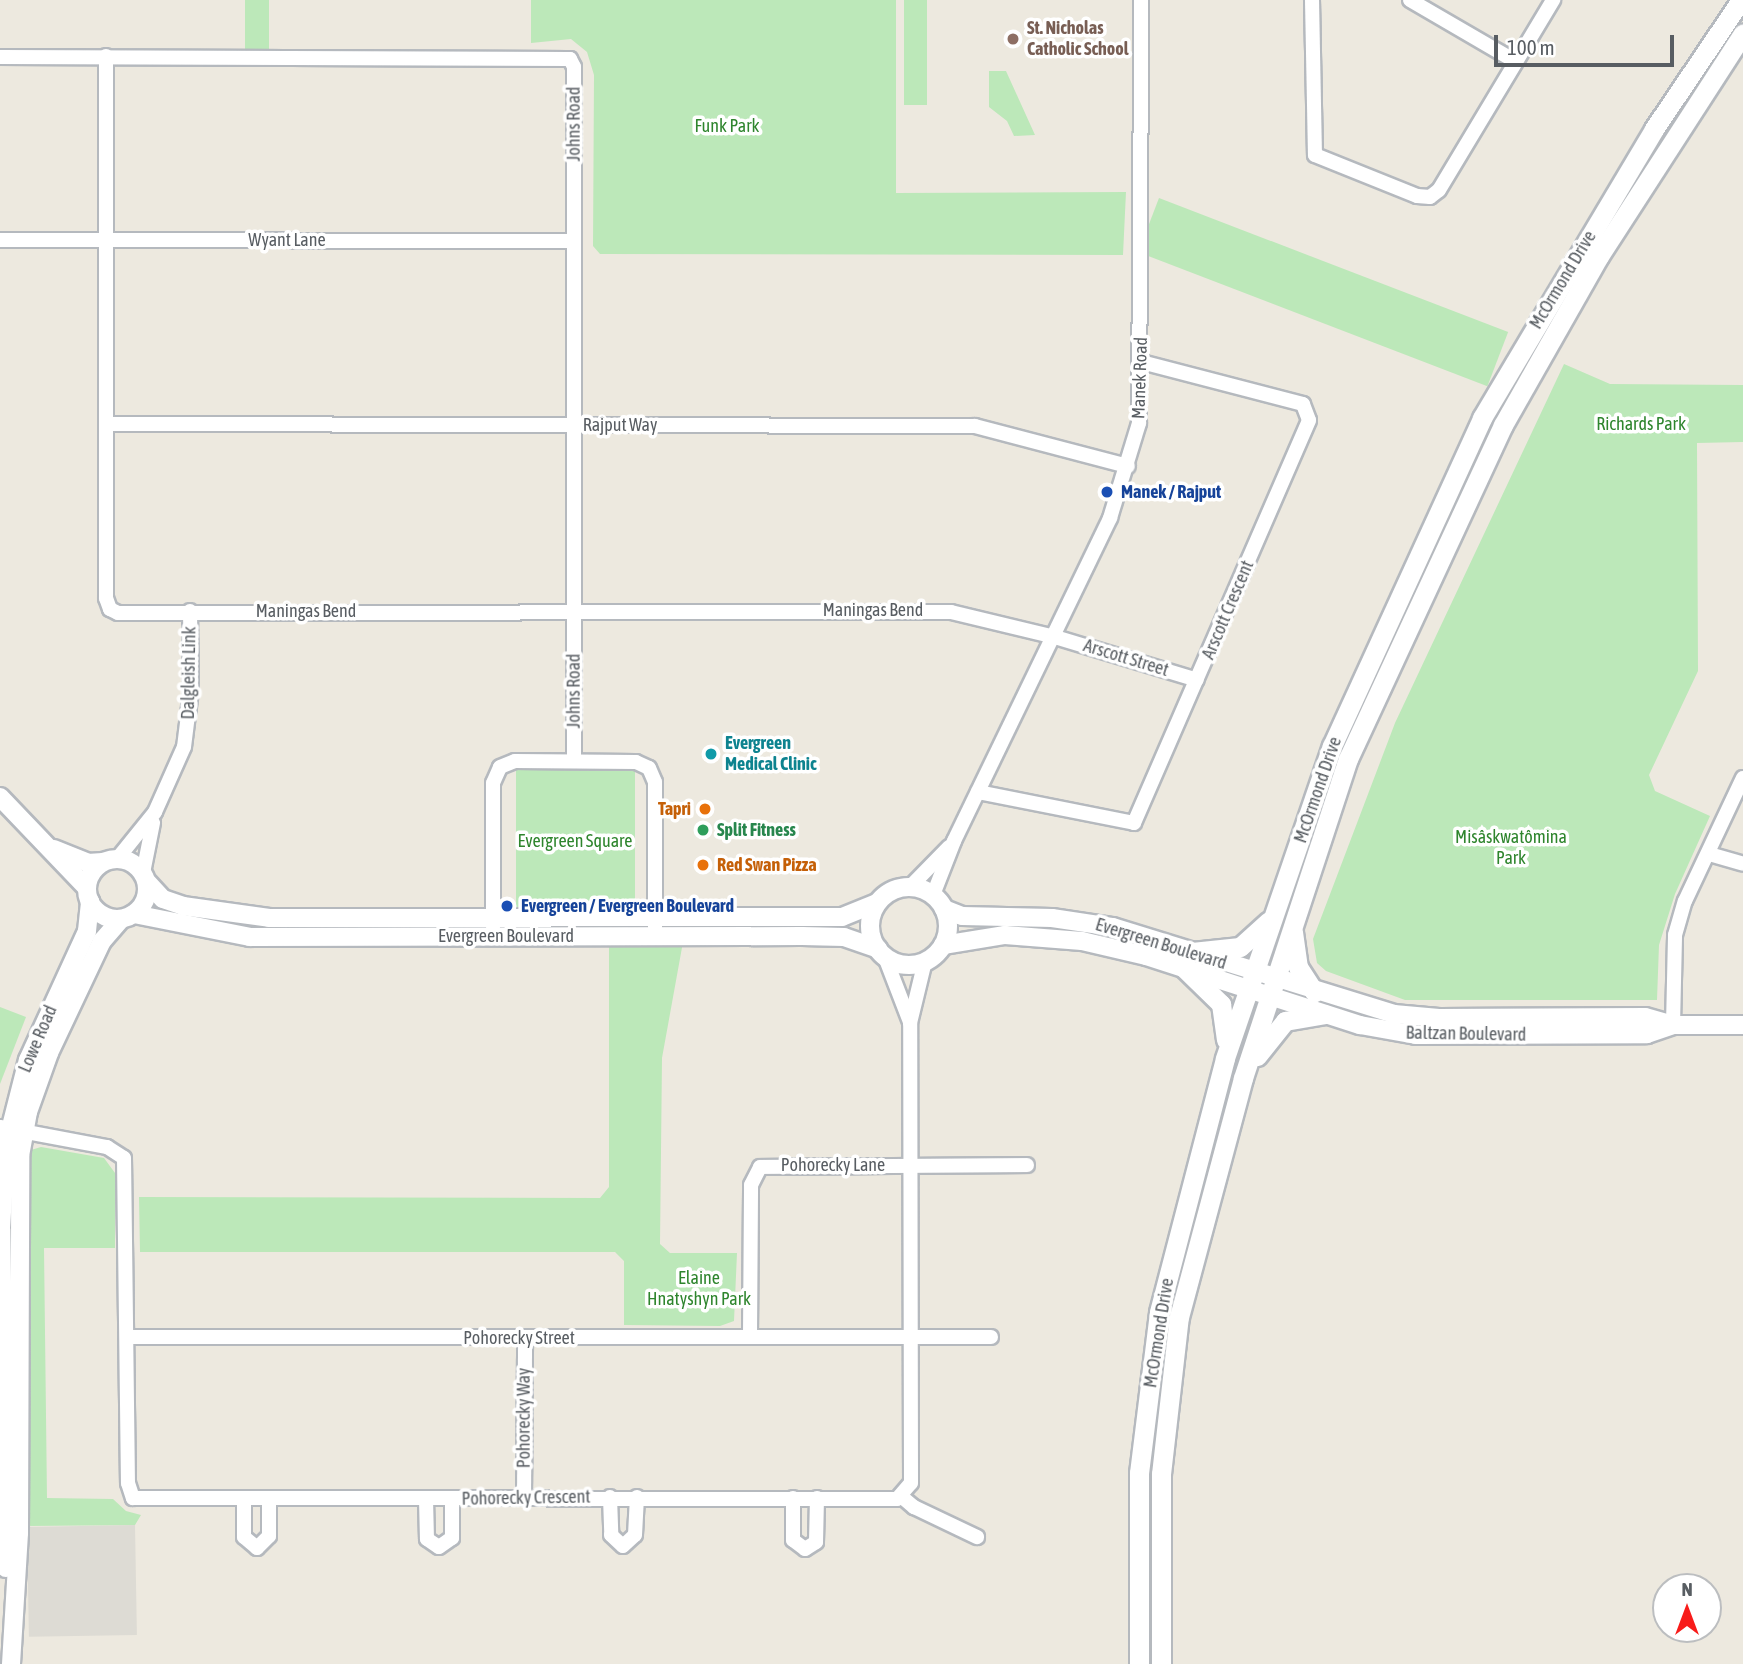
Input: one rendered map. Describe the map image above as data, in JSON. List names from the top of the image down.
{
  "streets": {
    "main road": ["McOrmond Drive"],
    "street": [
      "Johns Road",
      "Wyant Lane",
      "Manek Road",
      "Rajput Way",
      "Maningas Bend",
      "Arscott Crescent",
      "Arscott Street",
      "Dalgleish Link",
      "Evergreen Boulevard",
      "Baltzan Boulevard",
      "Lowe Road",
      "Pohorecky Lane",
      "Pohorecky Street",
      "Pohorecky Way",
      "Pohorecky Crescent"
    ]
  },
  "crossings": [
    ["Johns Road", "Wyant Lane"],
    ["Johns Road", "Rajput Way"],
    ["Johns Road", "Maningas Bend"],
    ["Wyant Lane", "Maningas Bend"],
    ["McOrmond Drive", "Evergreen Boulevard"],
    ["McOrmond Drive", "Baltzan Boulevard"],
    ["Manek Road", "Rajput Way"],
    ["Manek Road", "Maningas Bend"],
    ["Manek Road", "Arscott Crescent"],
    ["Manek Road", "Arscott Street"],
    ["Manek Road", "Evergreen Boulevard"],
    ["Rajput Way", "Maningas Bend"],
    ["Maningas Bend", "Arscott Street"],
    ["Maningas Bend", "Dalgleish Link"],
    ["Arscott Crescent", "Arscott Street"],
    ["Dalgleish Link", "Evergreen Boulevard"],
    ["Dalgleish Link", "Lowe Road"],
    ["Evergreen Boulevard", "Baltzan Boulevard"],
    ["Evergreen Boulevard", "Lowe Road"],
    ["Lowe Road", "Pohorecky Crescent"],
    ["Pohorecky Lane", "Pohorecky Street"],
    ["Pohorecky Street", "Pohorecky Way"],
    ["Pohorecky Street", "Pohorecky Crescent"],
    ["Pohorecky Way", "Pohorecky Crescent"]
  ],
  "parks": [
    "Funk Park",
    "Richards Park",
    "Misâskwatômina Park",
    "Evergreen Square",
    "Elaine Hnatyshyn Park"
  ],
  "places": [
    "St. Nicholas Catholic School",
    "Manek / Rajput",
    "Evergreen Medical Clinic",
    "Tapri",
    "Split Fitness",
    "Red Swan Pizza",
    "Evergreen / Evergreen Boulevard"
  ],
  "scale_bar": "100 m",
  "north": "top"
}
